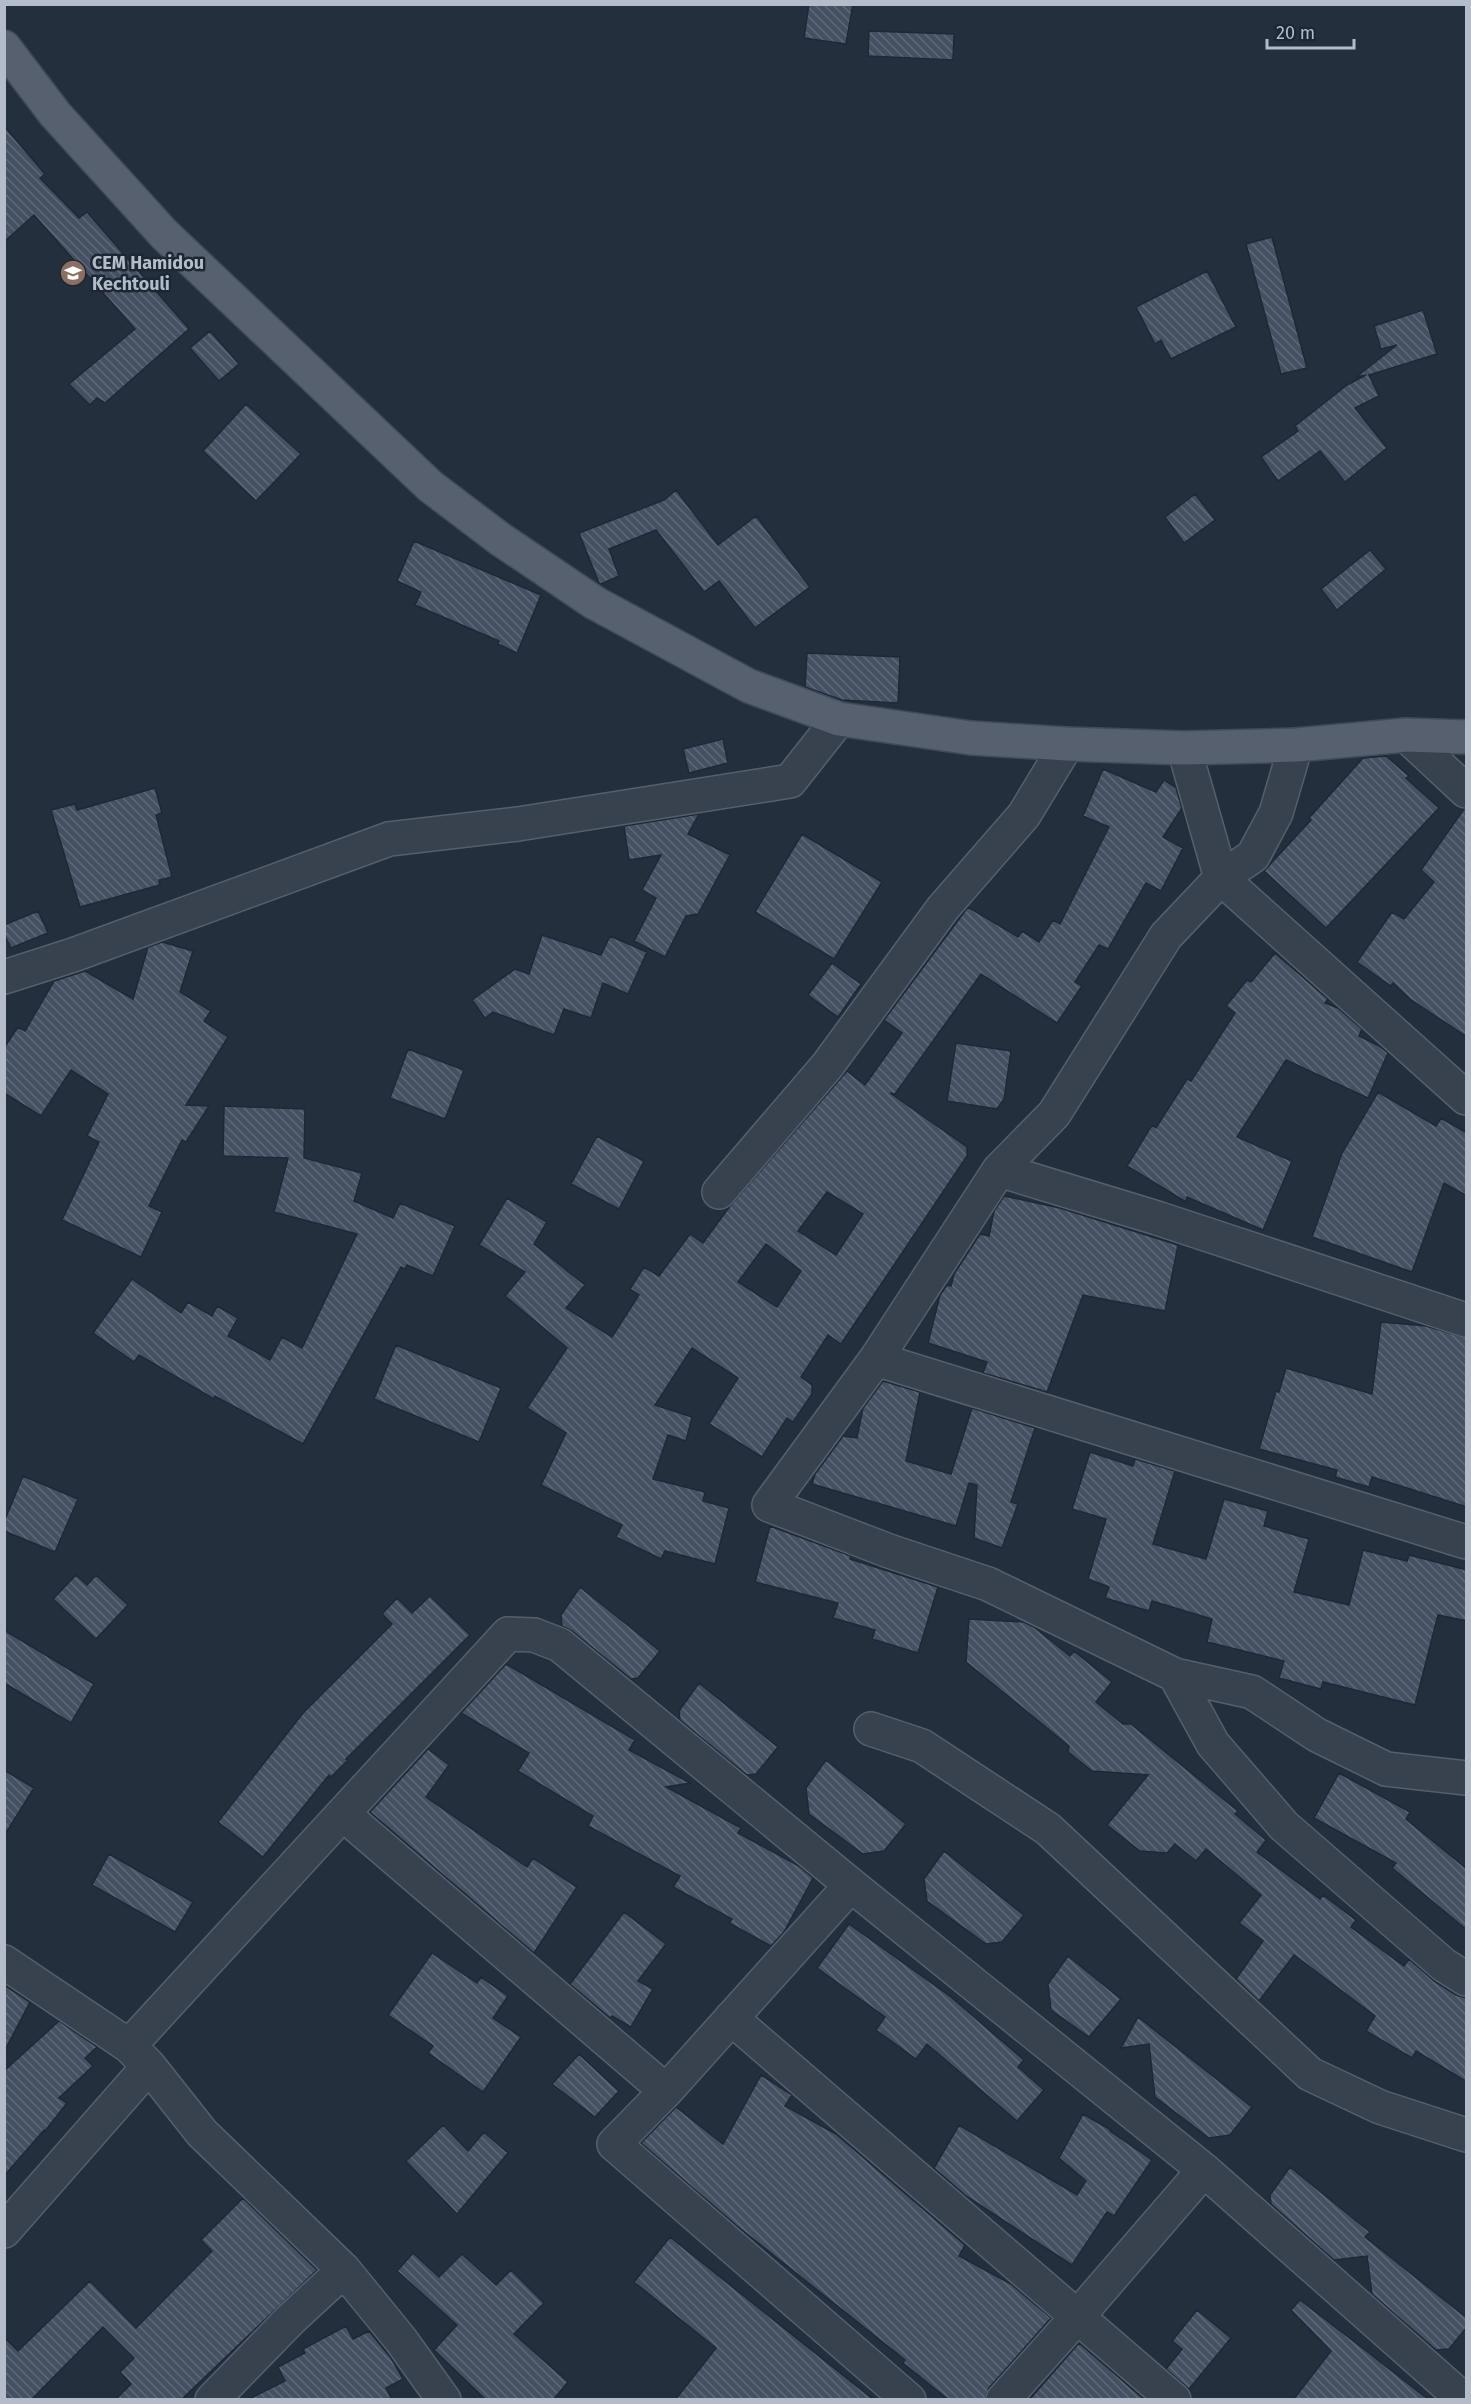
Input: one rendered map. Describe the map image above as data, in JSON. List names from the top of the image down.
{
  "places": {
    "school or university": ["CEM Hamidou Kechtouli"]
  },
  "scale_bar": "20 m"
}
